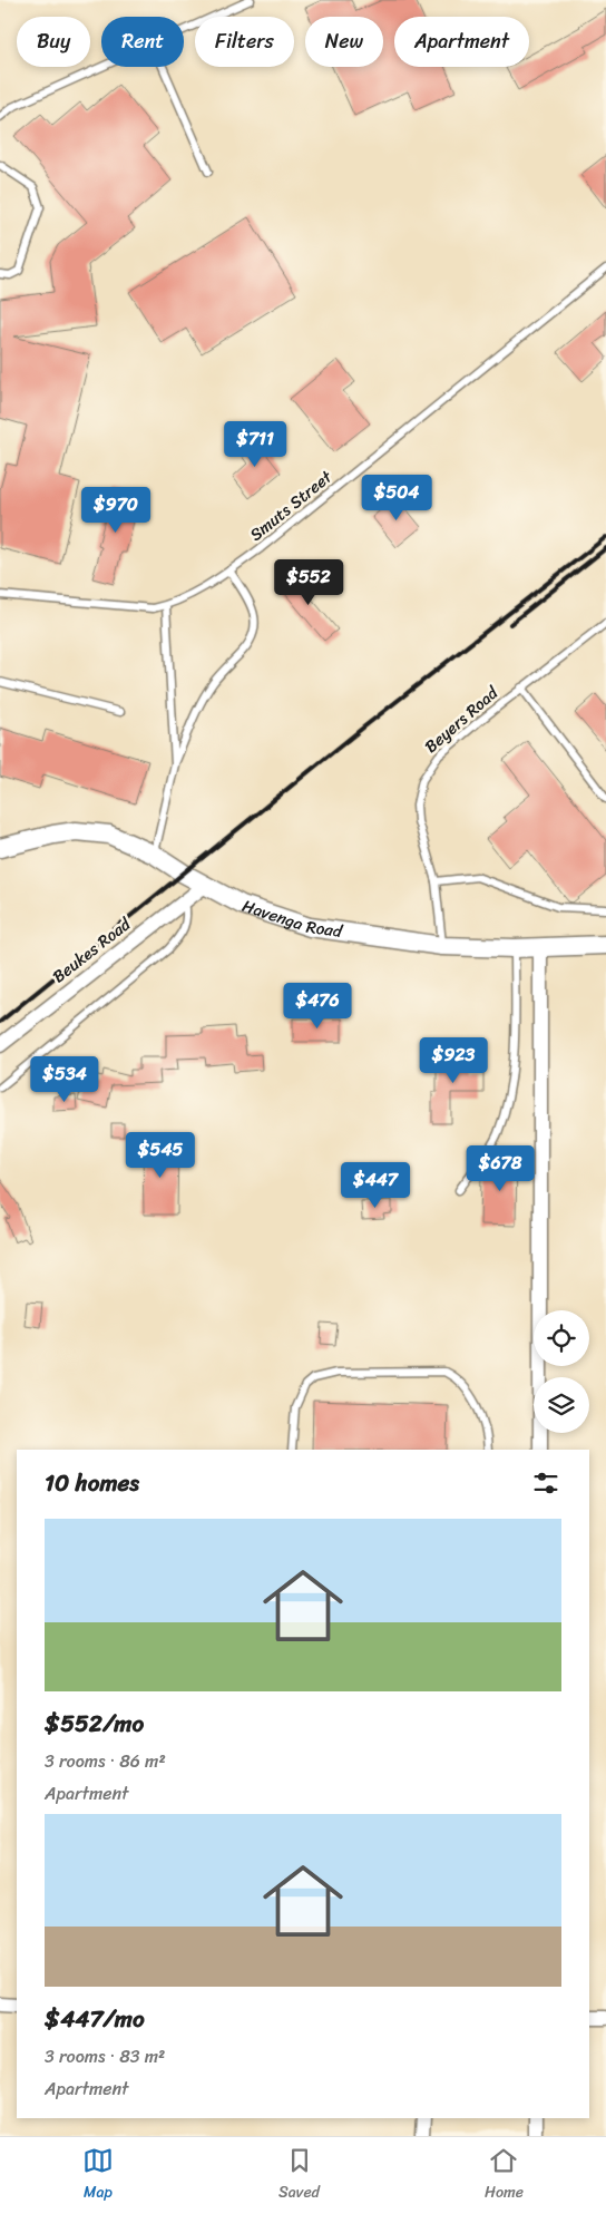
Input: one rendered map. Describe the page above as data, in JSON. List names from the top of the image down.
{
  "streets": {
    "street": ["Havenga Road", "Beukes Road"],
    "lane": ["Smuts Street", "Beyers Road"]
  },
  "crossings": [
    ["Beyers Road", "Havenga Road"],
    ["Havenga Road", "Beukes Road"]
  ],
  "page": {
    "chip": [
      "Buy",
      "Rent",
      "Filters",
      "New",
      "Apartment"
    ],
    "price": [
      "$711",
      "$504",
      "$970",
      "$552",
      "$476",
      "$923",
      "$534",
      "$545",
      "$678",
      "$447"
    ],
    "heading": "10 homes",
    "list": [
      {
        "name": "$552/mo",
        "note": "3 rooms · 86 m² · Apartment"
      },
      {
        "name": "$447/mo",
        "note": "3 rooms · 83 m² · Apartment"
      }
    ],
    "tabs": ["Map", "Saved", "Home"]
  }
}
